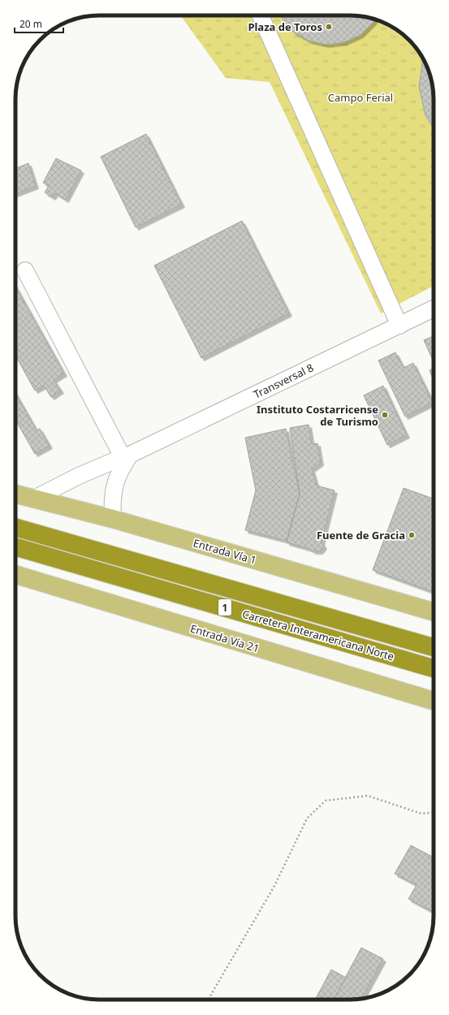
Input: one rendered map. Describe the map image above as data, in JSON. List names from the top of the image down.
{
  "streets": {
    "highway": ["1", "Carretera Interamericana Norte"],
    "main road": ["Entrada Vía 1", "Entrada Vía 21"],
    "street": ["Transversal 8"]
  },
  "crossings": [
    ["Transversal 8", "Entrada Vía 1"]
  ],
  "parks": ["Campo Ferial"],
  "places": ["Plaza de Toros", "Instituto Costarricense de Turismo", "Fuente de Gracia"],
  "scale_bar": "20 m"
}
